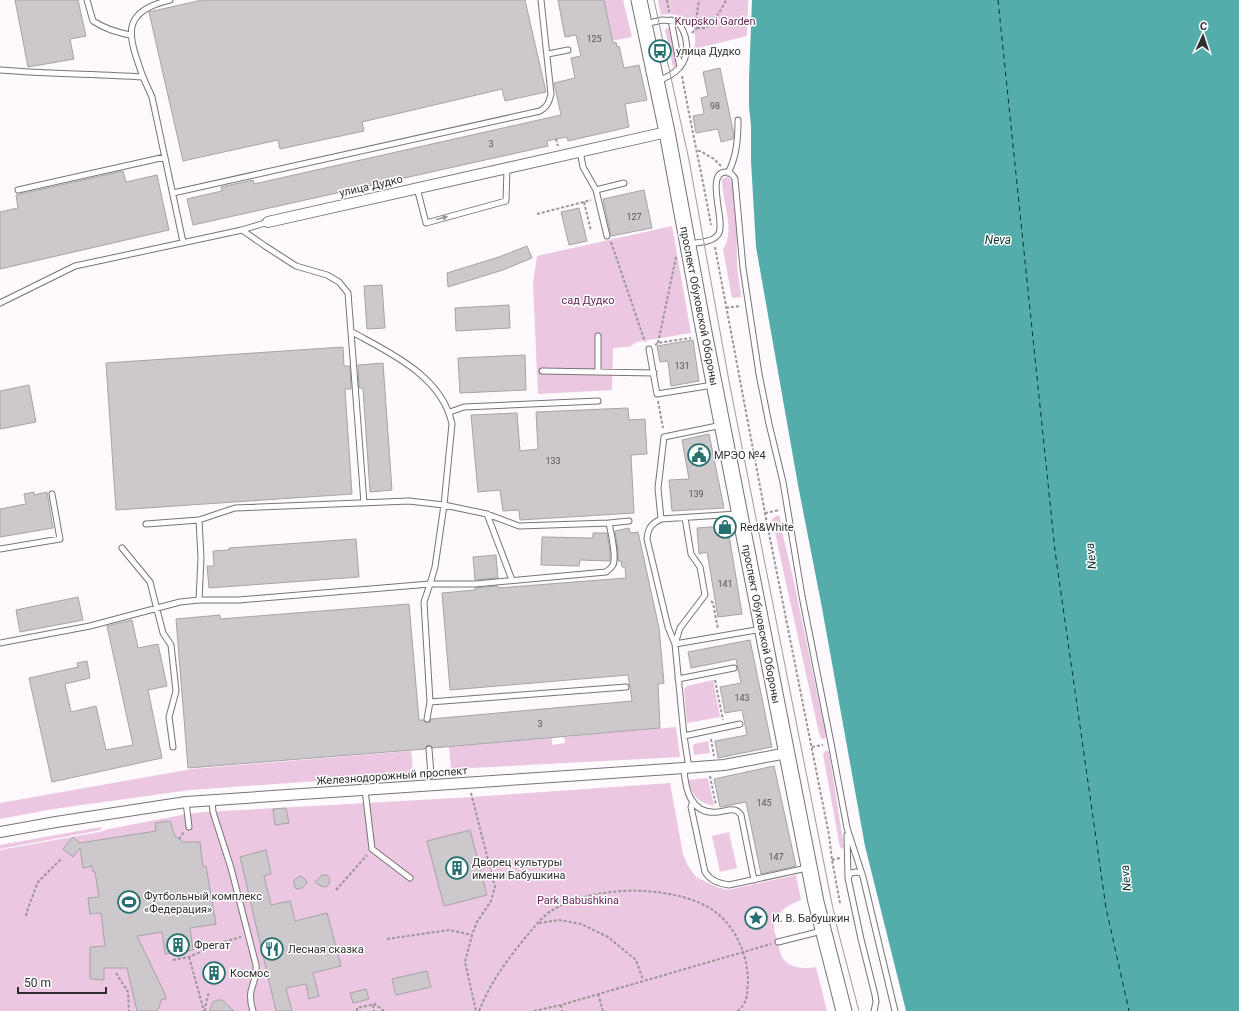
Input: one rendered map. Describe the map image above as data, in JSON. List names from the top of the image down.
{
  "streets": {
    "main road": ["проспект Обуховской Обороны"],
    "street": ["улица Дудко", "Железнодорожный проспект"]
  },
  "crossings": [
    ["улица Дудко", "проспект Обуховской Обороны"],
    ["проспект Обуховской Обороны", "Железнодорожный проспект"]
  ],
  "water": ["Neva"],
  "parks": ["Krupskoi Garden", "сад Дудко", "Park Babushkina"],
  "places": {
    "bus stop": ["улица Дудко"],
    "public building": ["МРЭО №4"],
    "shop": ["Red&White"],
    "building": ["Дворец культуры имени Бабушкина", "Фрегат", "Космос"],
    "sports": ["Футбольный комплекс «Федерация»"],
    "place": ["И. В. Бабушкин"],
    "restaurant": ["Лесная сказка"]
  },
  "house_numbers": [
    "125",
    "98",
    "3",
    "127",
    "131",
    "133",
    "139",
    "141",
    "143",
    "3",
    "145",
    "147"
  ],
  "scale_bar": "50 m",
  "north": "top"
}
